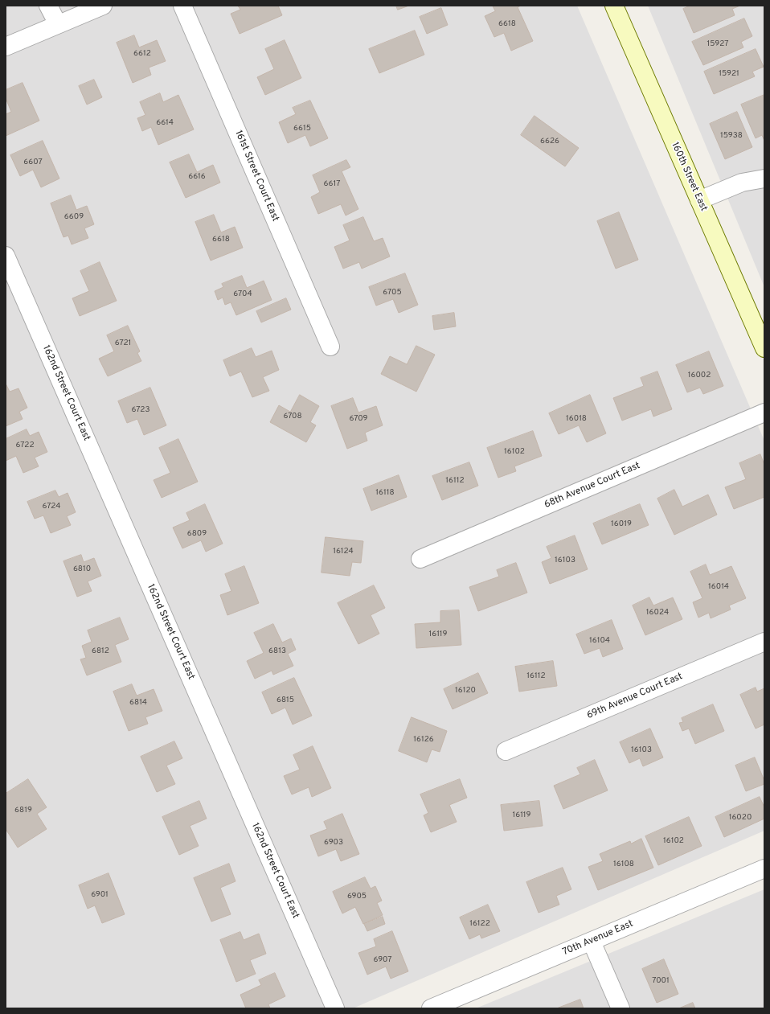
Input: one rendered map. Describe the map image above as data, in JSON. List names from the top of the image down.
{
  "streets": {
    "main road": ["160th Street East"],
    "street": [
      "161st Street Court East",
      "162nd Street Court East",
      "68th Avenue Court East",
      "69th Avenue Court East",
      "70th Avenue East"
    ]
  },
  "house_numbers": [
    "6618",
    "15927",
    "6612",
    "15921",
    "6614",
    "6615",
    "15938",
    "6626",
    "6607",
    "6616",
    "6617",
    "6609",
    "6618",
    "6705",
    "6704",
    "6721",
    "16002",
    "6723",
    "6708",
    "6709",
    "16018",
    "6722",
    "16102",
    "16112",
    "16118",
    "6724",
    "16019",
    "6809",
    "16124",
    "16103",
    "6810",
    "16014",
    "16024",
    "16119",
    "16104",
    "6812",
    "6813",
    "16112",
    "16120",
    "6815",
    "6814",
    "16126",
    "16103",
    "6819",
    "16119",
    "16020",
    "16102",
    "6903",
    "16108",
    "6901",
    "6905",
    "16122",
    "6907",
    "7001"
  ]
}
